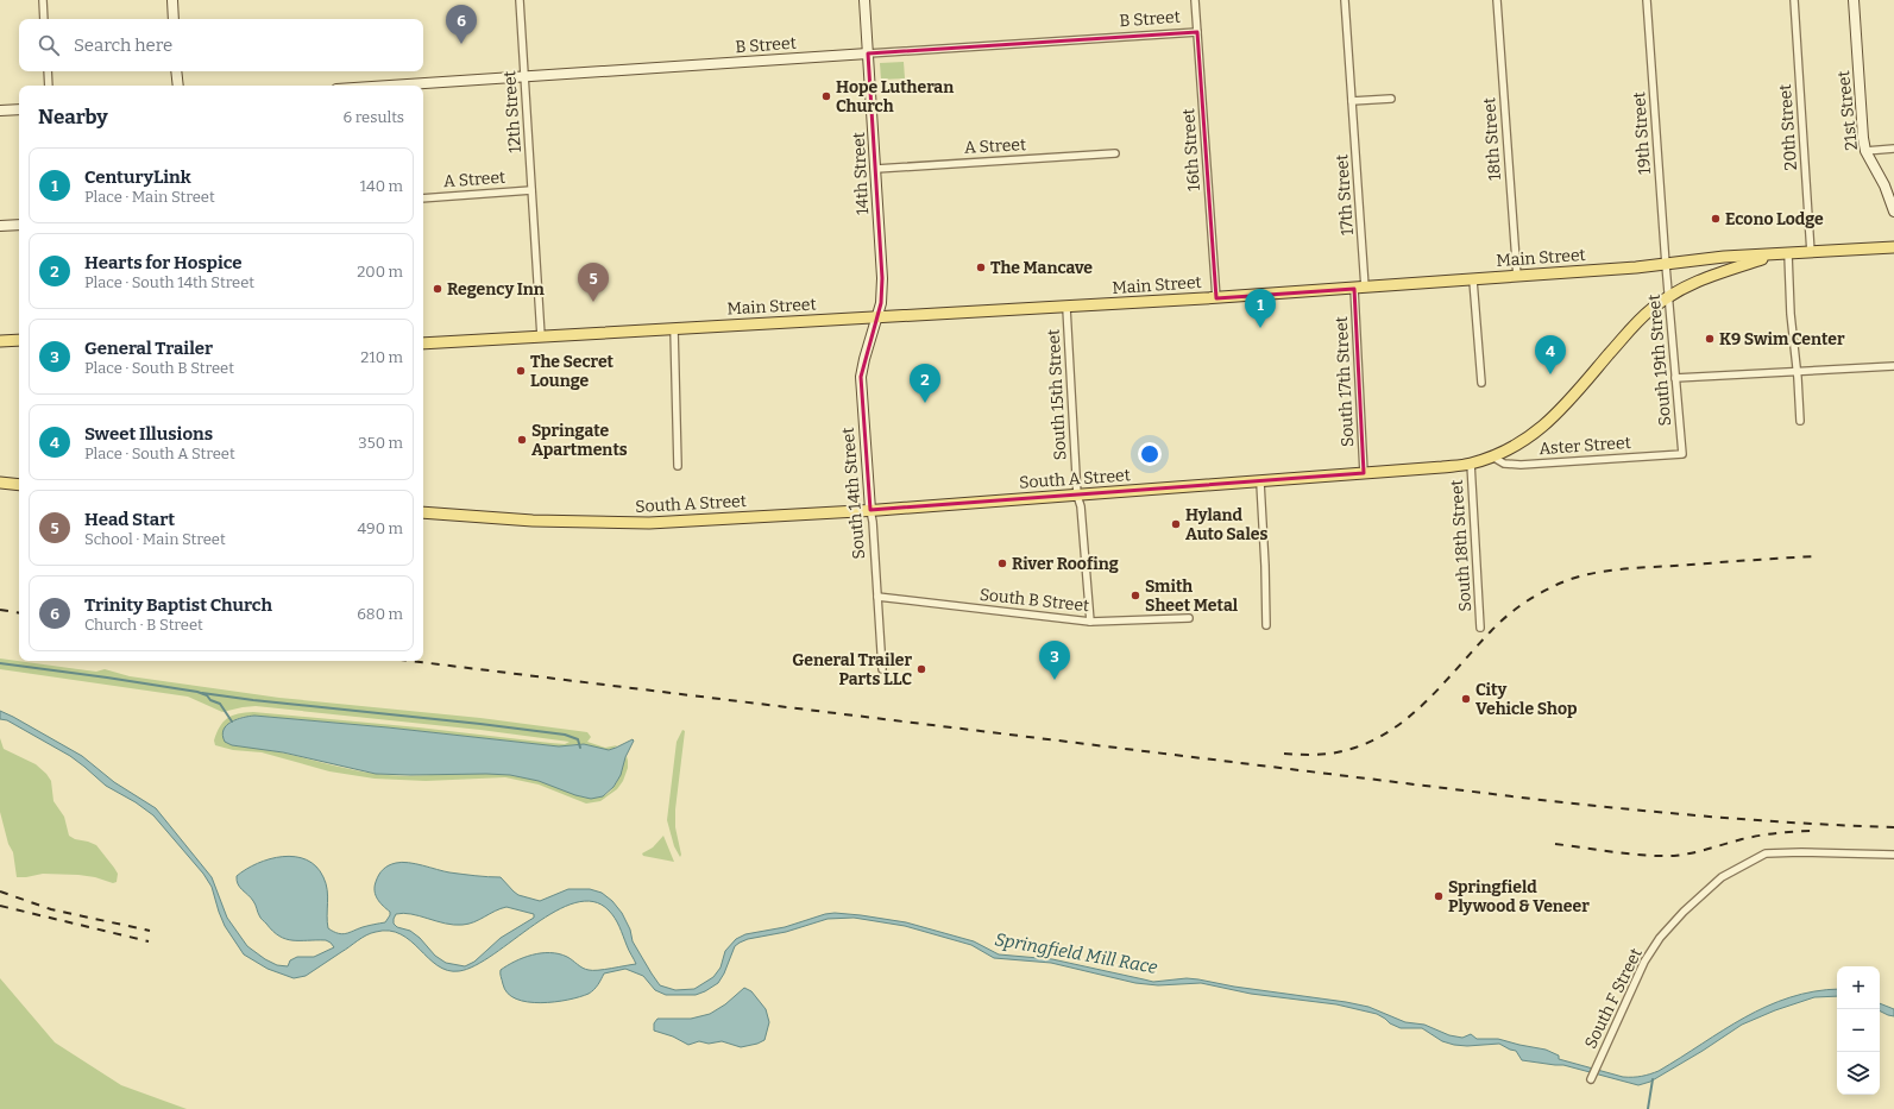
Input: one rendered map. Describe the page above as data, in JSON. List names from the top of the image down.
{
  "streets": {
    "main road": ["Main Street", "South A Street"],
    "street": [
      "B Street",
      "21st Street",
      "12th Street",
      "20th Street",
      "19th Street",
      "18th Street",
      "A Street",
      "16th Street",
      "14th Street",
      "17th Street",
      "South 19th Street",
      "South 17th Street",
      "South 15th Street",
      "Aster Street",
      "South 14th Street",
      "South 18th Street",
      "South B Street",
      "South F Street"
    ]
  },
  "crossings": [
    ["B Street", "12th Street"],
    ["B Street", "16th Street"],
    ["B Street", "14th Street"],
    ["12th Street", "A Street"],
    ["12th Street", "Main Street"],
    ["20th Street", "Main Street"],
    ["19th Street", "Main Street"],
    ["19th Street", "South 19th Street"],
    ["18th Street", "Main Street"],
    ["A Street", "14th Street"],
    ["16th Street", "Main Street"],
    ["14th Street", "Main Street"],
    ["14th Street", "South 14th Street"],
    ["17th Street", "Main Street"],
    ["17th Street", "South 17th Street"],
    ["Main Street", "South 19th Street"],
    ["Main Street", "South 17th Street"],
    ["Main Street", "South 15th Street"],
    ["Main Street", "South A Street"],
    ["Main Street", "South 14th Street"],
    ["South 19th Street", "Aster Street"],
    ["South 19th Street", "South A Street"],
    ["South 17th Street", "South A Street"],
    ["South 15th Street", "South A Street"],
    ["South 15th Street", "South B Street"],
    ["Aster Street", "South A Street"],
    ["South A Street", "South 14th Street"],
    ["South A Street", "South 18th Street"],
    ["South 14th Street", "South B Street"]
  ],
  "water": ["Springfield Mill Race"],
  "places": [
    "Hope Lutheran Church",
    "Econo Lodge",
    "The Mancave",
    "Regency Inn",
    "K9 Swim Center",
    "The Secret Lounge",
    "Springate Apartments",
    "Hyland Auto Sales",
    "River Roofing",
    "Smith Sheet Metal",
    "General Trailer Parts LLC",
    "City Vehicle Shop",
    "Springfield Plywood & Veneer"
  ],
  "page": {
    "pins": [
      "6",
      "5",
      "1",
      "4",
      "2",
      "3"
    ],
    "search": "Search here",
    "heading": ["Nearby", "6 results"],
    "list": [
      {
        "mark": "1",
        "name": "CenturyLink",
        "note": "Place · Main Street",
        "value": "140 m"
      },
      {
        "mark": "2",
        "name": "Hearts for Hospice",
        "note": "Place · South 14th Street",
        "value": "200 m"
      },
      {
        "mark": "3",
        "name": "General Trailer",
        "note": "Place · South B Street",
        "value": "210 m"
      },
      {
        "mark": "4",
        "name": "Sweet Illusions",
        "note": "Place · South A Street",
        "value": "350 m"
      },
      {
        "mark": "5",
        "name": "Head Start",
        "note": "School · Main Street",
        "value": "490 m"
      },
      {
        "mark": "6",
        "name": "Trinity Baptist Church",
        "note": "Church · B Street",
        "value": "680 m"
      }
    ],
    "map_buttons": ["+", "−"]
  }
}
